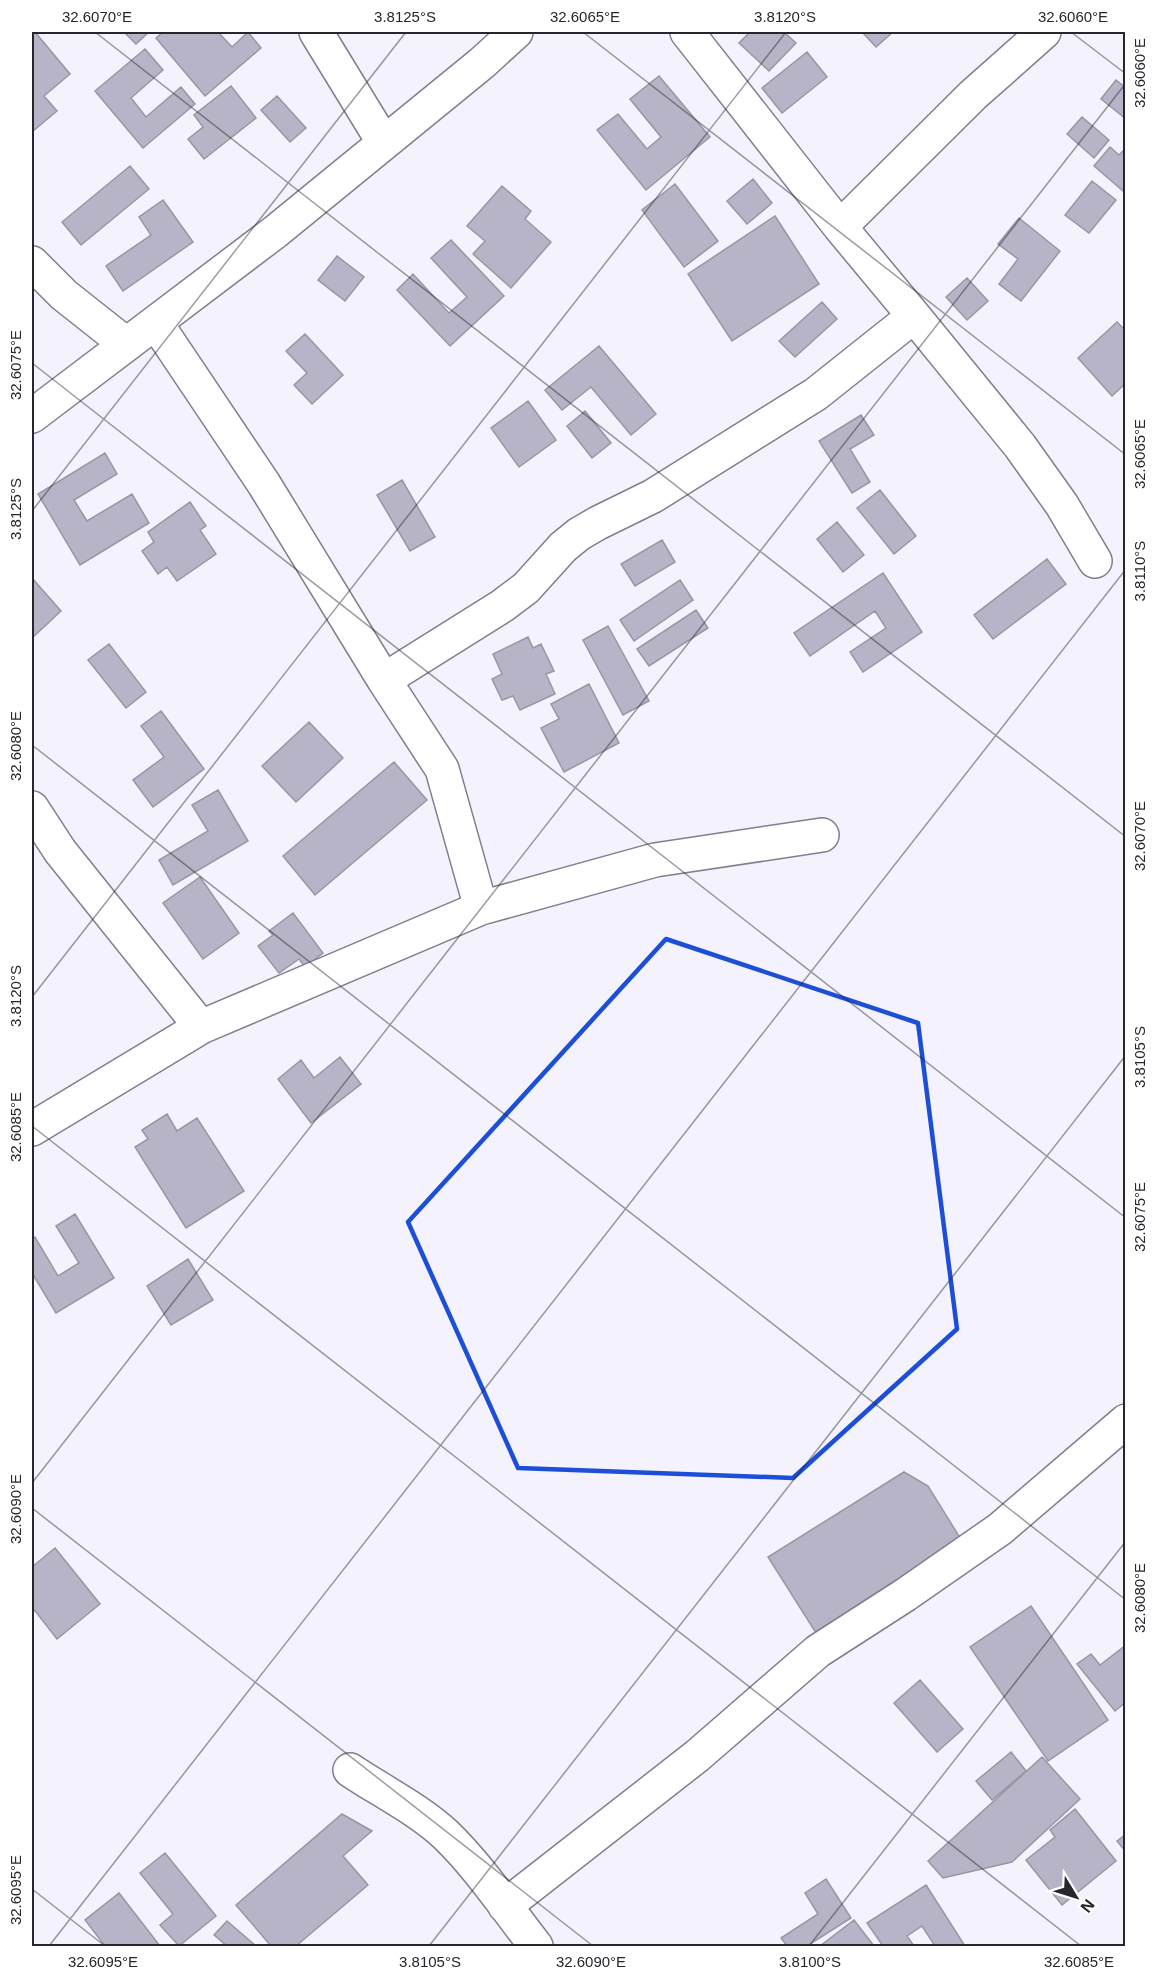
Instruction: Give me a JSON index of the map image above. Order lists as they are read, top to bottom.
{
  "north": "bottom right",
  "coordinates": [
    "32.6070°E",
    "3.8125°S",
    "32.6065°E",
    "3.8120°S",
    "32.6060°E",
    "32.6075°E",
    "3.8110°S",
    "32.6080°E",
    "3.8105°S",
    "32.6085°E",
    "32.6090°E",
    "32.6095°E",
    "3.8100°S"
  ]
}
